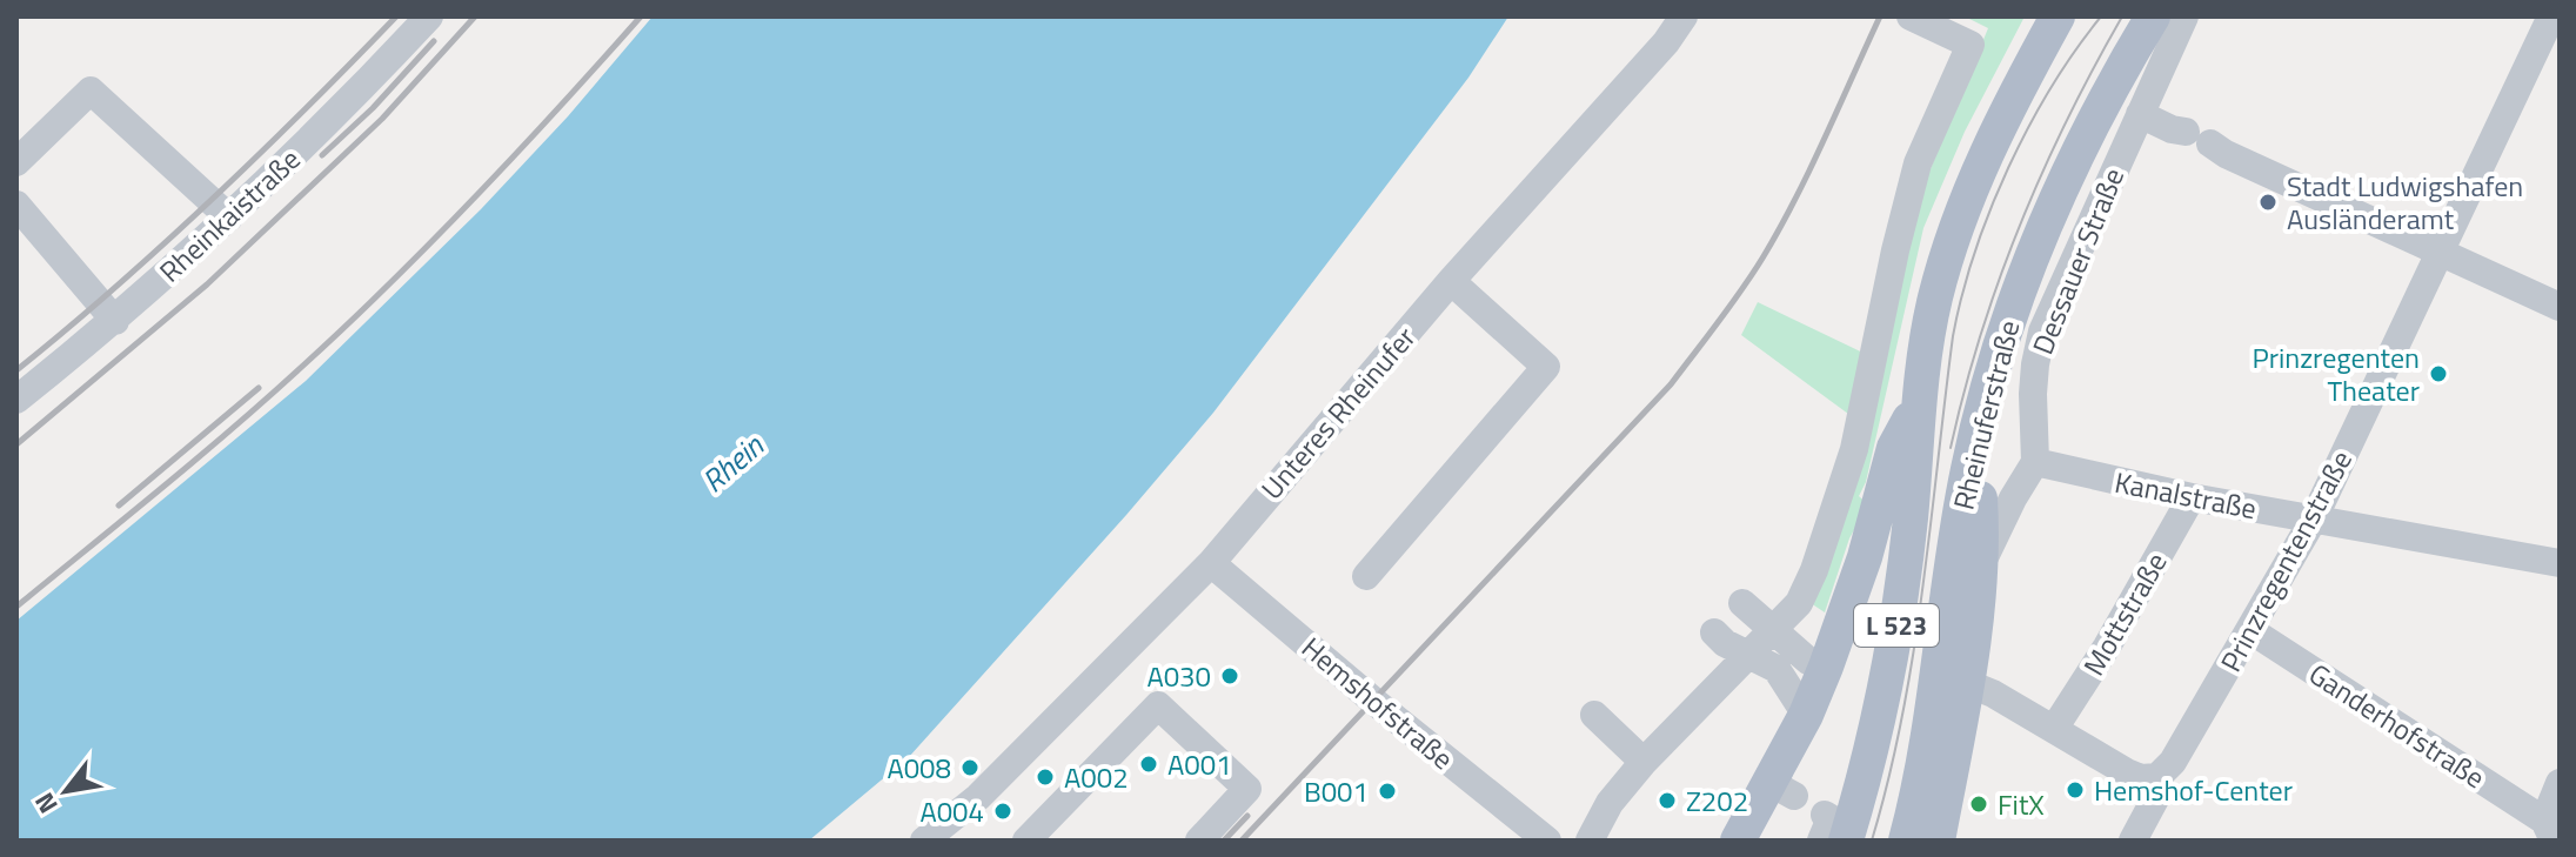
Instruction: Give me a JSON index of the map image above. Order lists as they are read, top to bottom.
{
  "streets": {
    "main road": ["Rheinuferstraße", "L 523"],
    "street": [
      "Rheinkaistraße",
      "Dessauer Straße",
      "Unteres Rheinufer",
      "Kanalstraße",
      "Prinzregentenstraße",
      "Mottstraße",
      "Hemshofstraße",
      "Ganderhofstraße"
    ]
  },
  "crossings": [
    ["Dessauer Straße", "Kanalstraße"],
    ["Unteres Rheinufer", "Hemshofstraße"],
    ["Kanalstraße", "Prinzregentenstraße"],
    ["Kanalstraße", "Mottstraße"],
    ["Prinzregentenstraße", "Ganderhofstraße"]
  ],
  "water": ["Rhein"],
  "places": [
    "Stadt Ludwigshafen Ausländeramt",
    "Prinzregenten Theater",
    "A030",
    "A001",
    "A008",
    "A002",
    "Hemshof-Center",
    "B001",
    "Z202",
    "FitX",
    "A004"
  ],
  "north": "bottom left"
}
